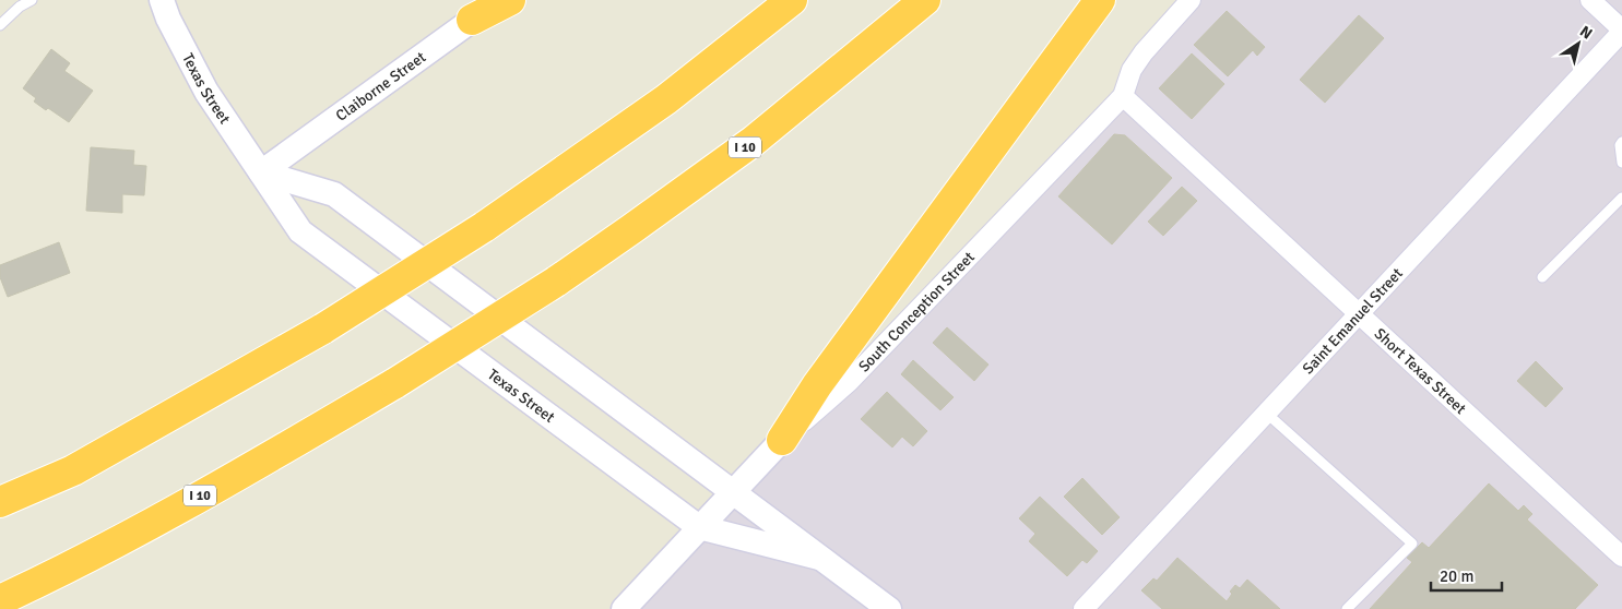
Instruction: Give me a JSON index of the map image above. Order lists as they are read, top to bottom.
{
  "streets": {
    "highway": ["I 10"],
    "street": [
      "Claiborne Street",
      "Texas Street",
      "South Conception Street",
      "Saint Emanuel Street",
      "Short Texas Street"
    ]
  },
  "crossings": [
    ["Claiborne Street", "Texas Street"],
    ["Texas Street", "South Conception Street"],
    ["South Conception Street", "Short Texas Street"],
    ["Saint Emanuel Street", "Short Texas Street"]
  ],
  "scale_bar": "20 m",
  "north": "top right"
}
